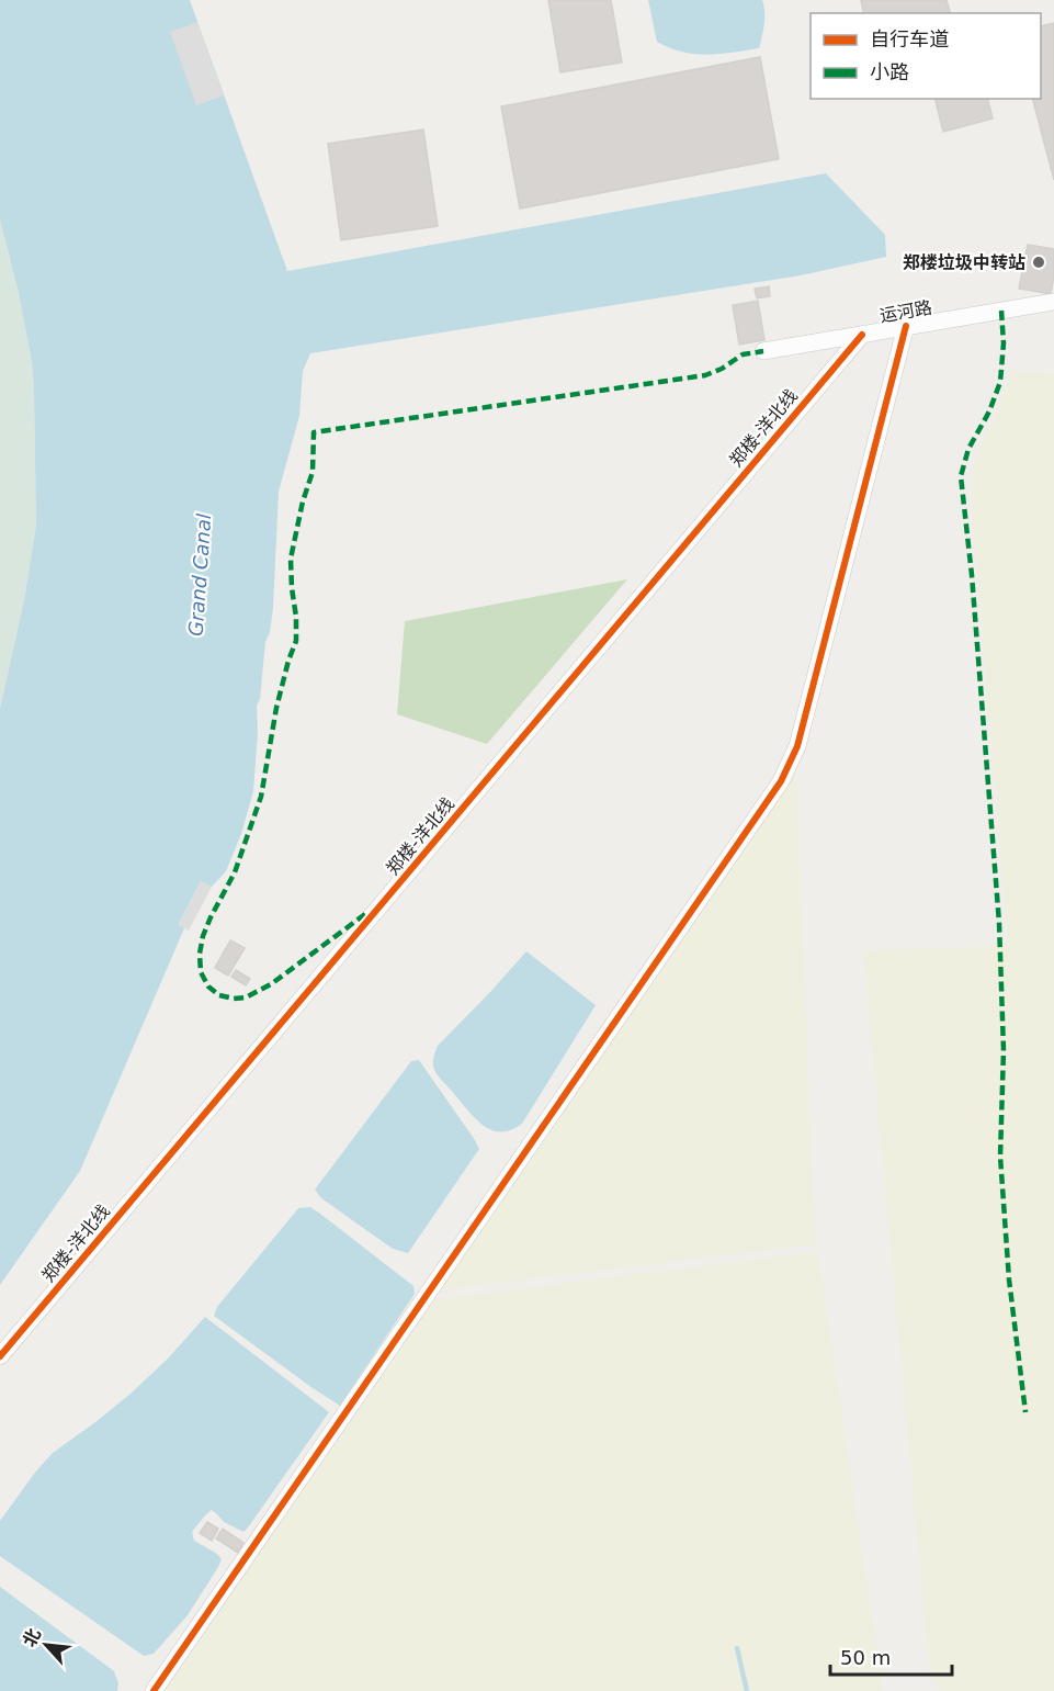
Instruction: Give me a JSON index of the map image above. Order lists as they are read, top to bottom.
{
  "streets": {
    "street": ["运河路", "郑楼-洋北线"]
  },
  "crossings": [
    ["运河路", "郑楼-洋北线"]
  ],
  "water": ["Grand Canal"],
  "places": ["郑楼垃圾中转站"],
  "legend": ["自行车道", "小路"],
  "scale_bar": "50 m",
  "north": "top left"
}
